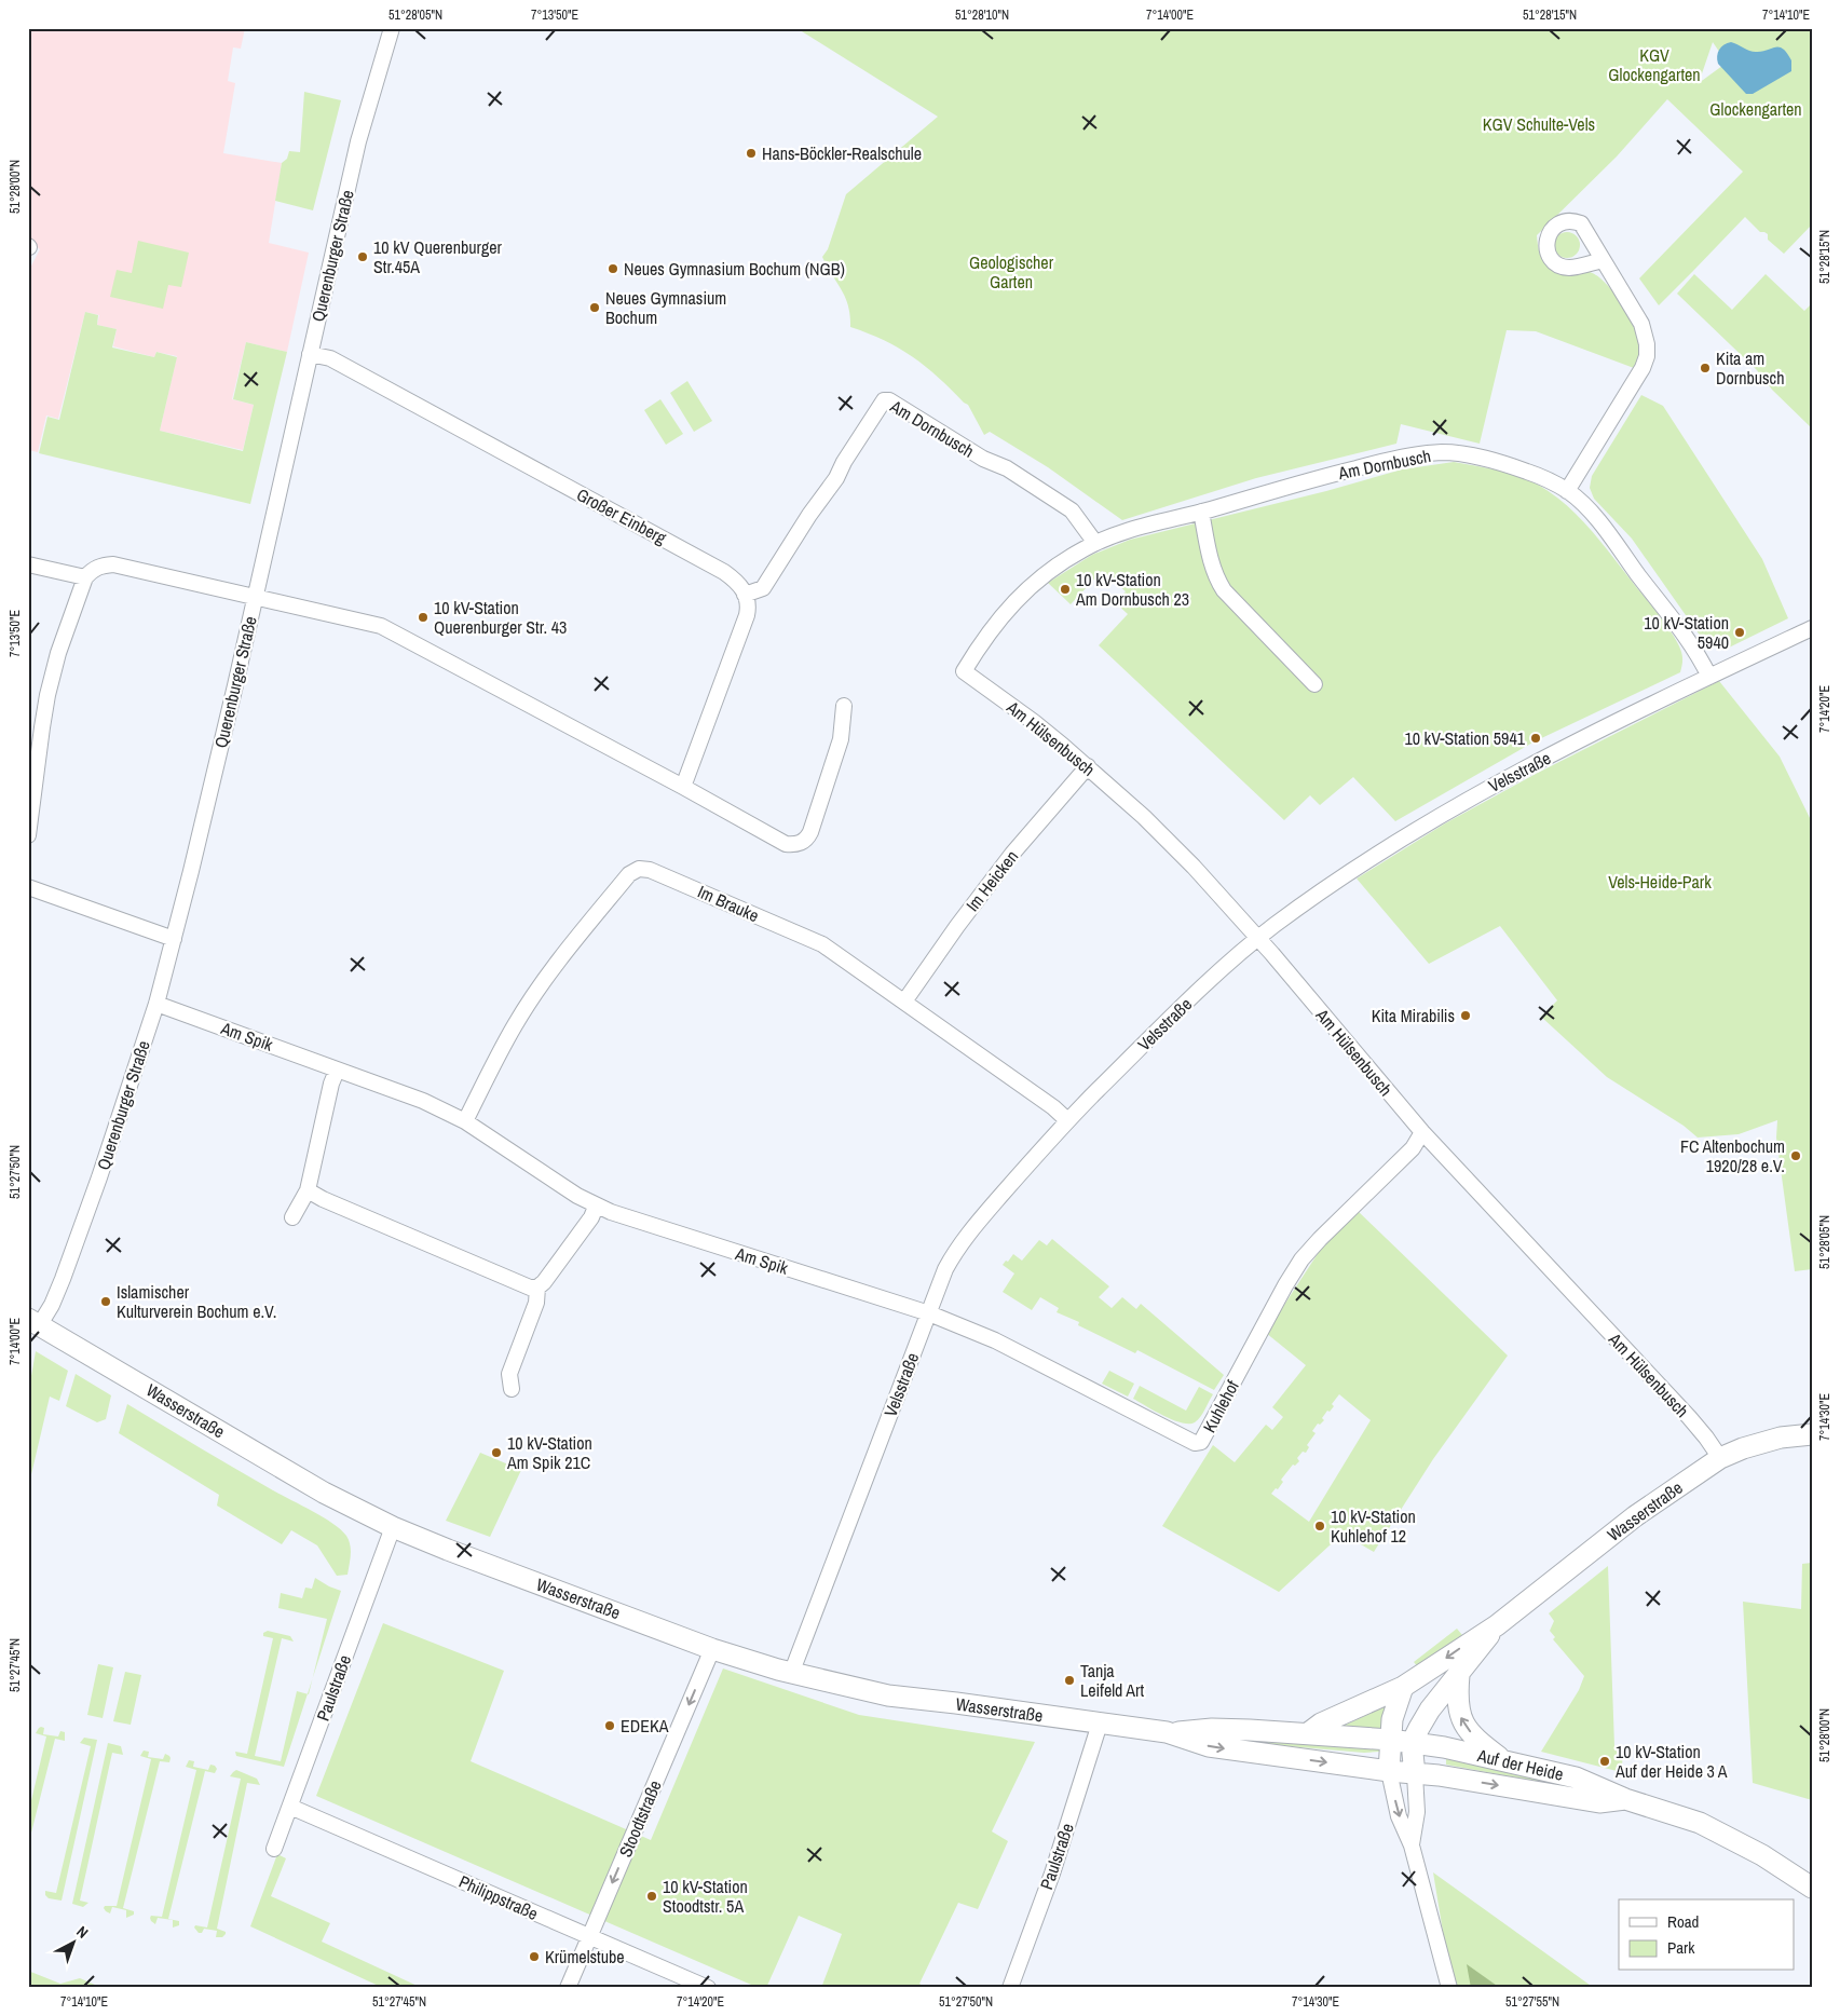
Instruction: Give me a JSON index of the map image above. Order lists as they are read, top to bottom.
{
  "streets": {
    "main road": ["Wasserstraße", "Auf der Heide"],
    "street": [
      "Querenburger Straße",
      "Am Dornbusch",
      "Großer Einberg",
      "Am Hülsenbusch",
      "Velsstraße",
      "Im Heicken",
      "Im Brauke",
      "Am Spik",
      "Kuhlehof",
      "Paulstraße",
      "Stoodtstraße",
      "Philippstraße"
    ]
  },
  "crossings": [
    ["Querenburger Straße", "Großer Einberg"],
    ["Querenburger Straße", "Am Spik"],
    ["Querenburger Straße", "Wasserstraße"],
    ["Am Dornbusch", "Großer Einberg"],
    ["Am Dornbusch", "Am Hülsenbusch"],
    ["Am Dornbusch", "Velsstraße"],
    ["Am Hülsenbusch", "Velsstraße"],
    ["Am Hülsenbusch", "Im Heicken"],
    ["Am Hülsenbusch", "Kuhlehof"],
    ["Am Hülsenbusch", "Wasserstraße"],
    ["Velsstraße", "Im Brauke"],
    ["Velsstraße", "Am Spik"],
    ["Velsstraße", "Kuhlehof"],
    ["Velsstraße", "Wasserstraße"],
    ["Im Heicken", "Im Brauke"],
    ["Im Brauke", "Am Spik"],
    ["Am Spik", "Kuhlehof"],
    ["Wasserstraße", "Paulstraße"],
    ["Wasserstraße", "Auf der Heide"],
    ["Wasserstraße", "Stoodtstraße"],
    ["Paulstraße", "Philippstraße"],
    ["Stoodtstraße", "Philippstraße"]
  ],
  "one_way": ["Stoodtstraße"],
  "parks": [
    "KGV Glockengarten",
    "Glockengarten",
    "KGV Schulte-Vels",
    "Geologischer Garten",
    "Vels-Heide-Park"
  ],
  "places": [
    "Hans-Böckler-Realschule",
    "10 kV Querenburger Str.45A",
    "Neues Gymnasium Bochum (NGB)",
    "Neues Gymnasium Bochum",
    "Kita am Dornbusch",
    "10 kV-Station Am Dornbusch 23",
    "10 kV-Station Querenburger Str. 43",
    "10 kV-Station 5940",
    "10 kV-Station 5941",
    "Kita Mirabilis",
    "FC Altenbochum 1920/28 e.V.",
    "Islamischer Kulturverein Bochum e.V.",
    "10 kV-Station Am Spik 21C",
    "10 kV-Station Kuhlehof 12",
    "Tanja Leifeld Art",
    "EDEKA",
    "10 kV-Station Auf der Heide 3 A",
    "10 kV-Station Stoodtstr. 5A",
    "Krümelstube"
  ],
  "legend": ["Road", "Park"],
  "north": "top right",
  "coordinates": [
    "51°28'05\"N",
    "7°13'50\"E",
    "51°28'10\"N",
    "7°14'00\"E",
    "51°28'15\"N",
    "7°14'10\"E",
    "51°28'00\"N",
    "7°14'20\"E",
    "51°27'50\"N",
    "7°14'30\"E",
    "51°27'45\"N",
    "51°27'55\"N"
  ]
}
